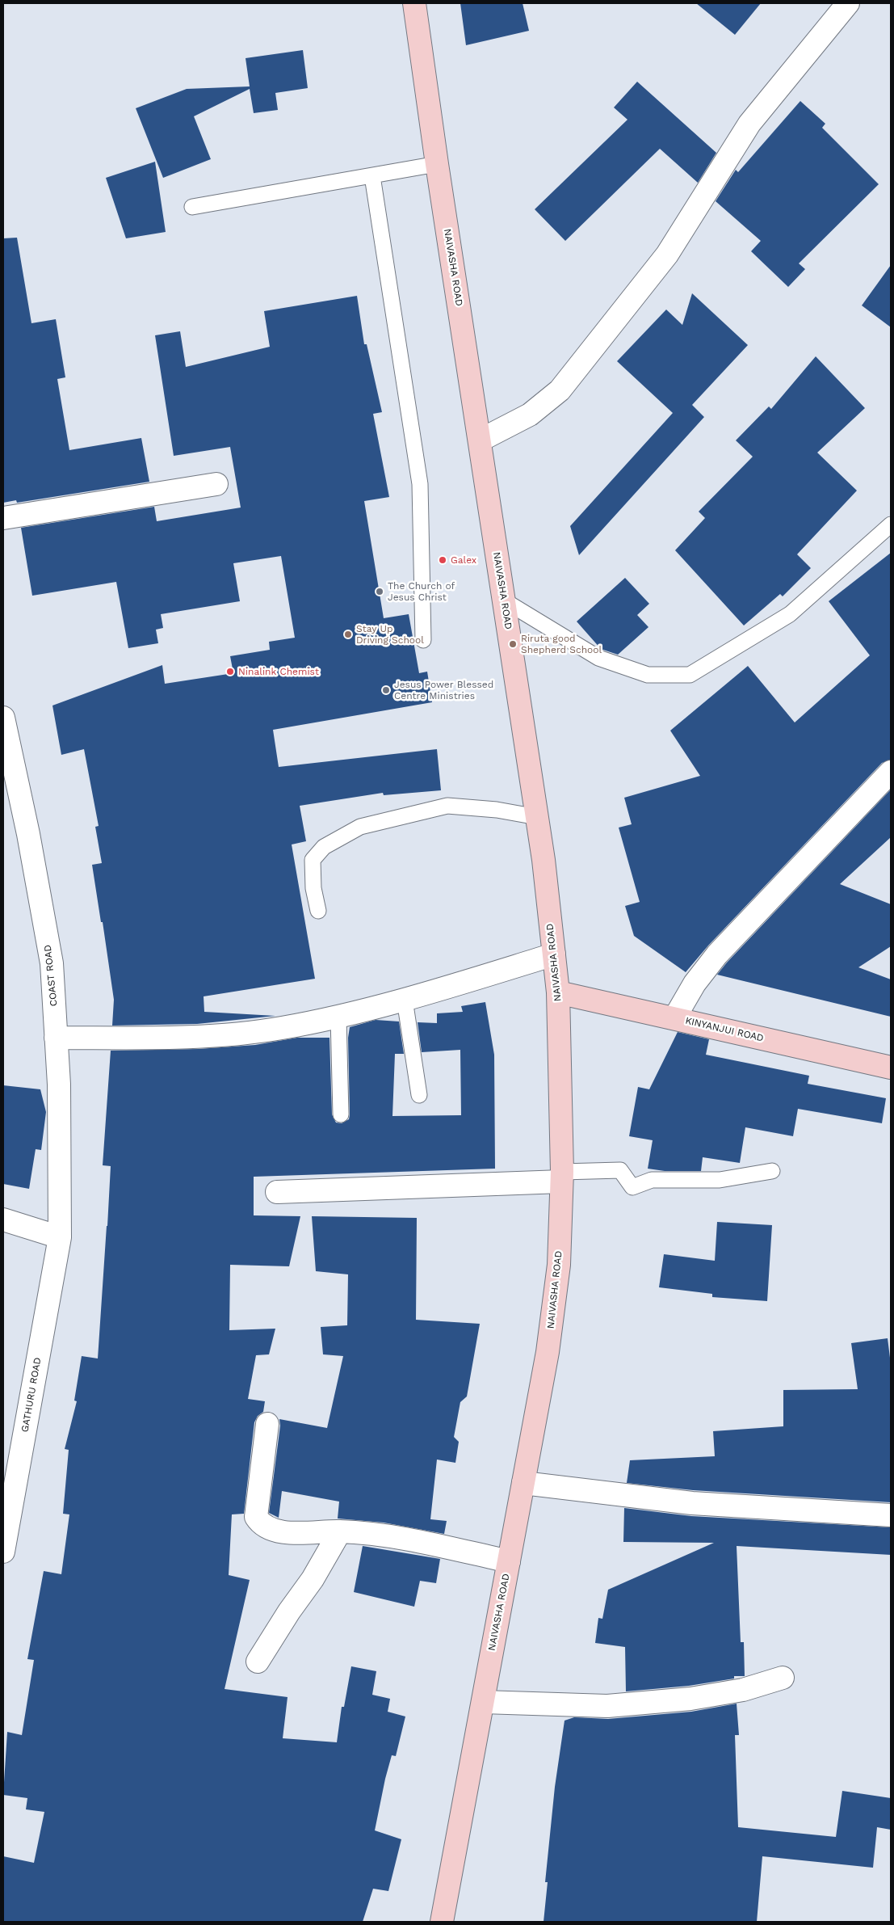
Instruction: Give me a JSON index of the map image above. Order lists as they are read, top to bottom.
{
  "streets": {
    "main road": ["NAIVASHA ROAD", "KINYANJUI ROAD"],
    "street": ["COAST ROAD", "GATHURU ROAD"]
  },
  "crossings": [
    ["NAIVASHA ROAD", "KINYANJUI ROAD"],
    ["COAST ROAD", "GATHURU ROAD"]
  ],
  "places": [
    "Galex",
    "The Church of Jesus Christ",
    "Stay Up Driving School",
    "Riruta good Shepherd School",
    "Ninalink Chemist",
    "Jesus Power Blessed Centre Ministries"
  ]
}
